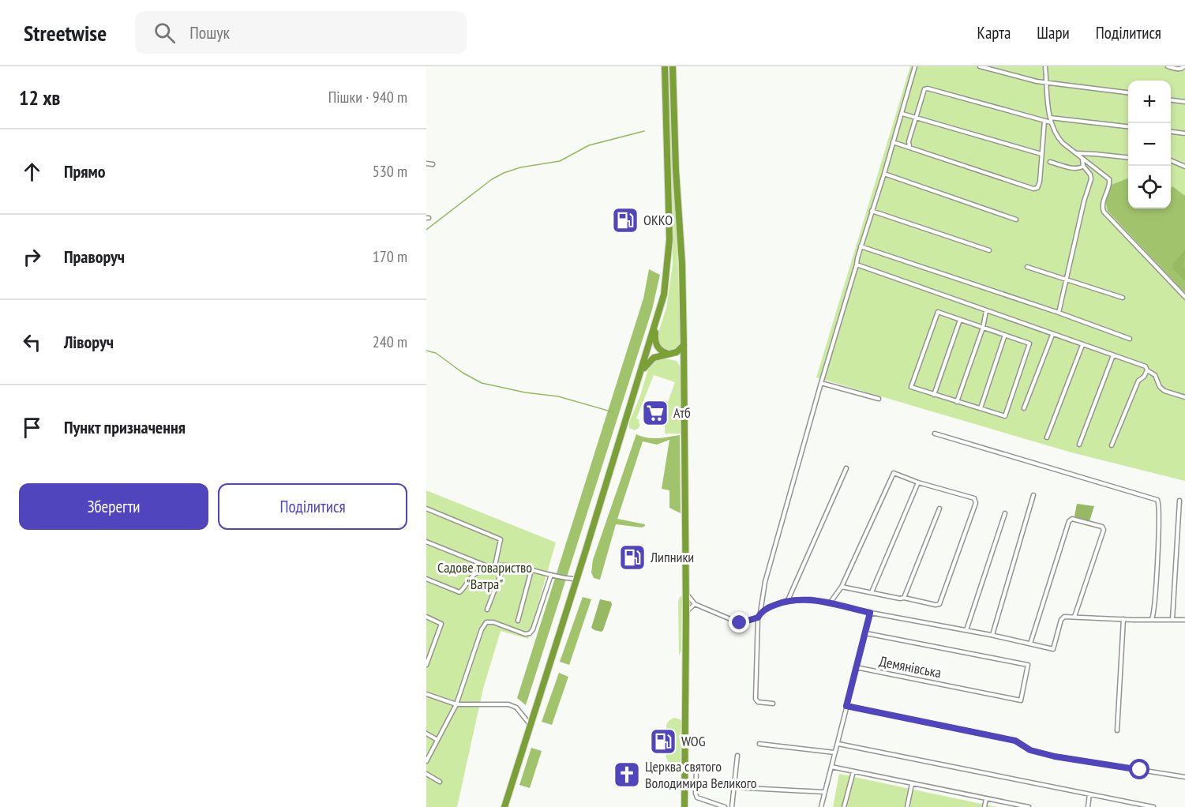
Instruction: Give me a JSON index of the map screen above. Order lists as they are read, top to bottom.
{
  "streets": {
    "street": ["Демянівська"]
  },
  "parks": ["Садове товариство \"Ватра\""],
  "places": {
    "fuel station": ["ОККО", "Липники", "WOG"],
    "supermarket": ["Атб"],
    "church": ["Церква святого Володимира Великого"]
  },
  "page": {
    "header": "Streetwise",
    "search": "Пошук",
    "nav": ["Карта", "Шари", "Поділитися"],
    "heading": ["12 хв", "Пішки · 940 m"],
    "map_buttons": ["+", "−"],
    "list": [
      ["Прямо", "530 m"],
      ["Праворуч", "170 m"],
      ["Ліворуч", "240 m"],
      "Пункт призначення"
    ],
    "buttons": ["Зберегти", "Поділитися"]
  }
}
